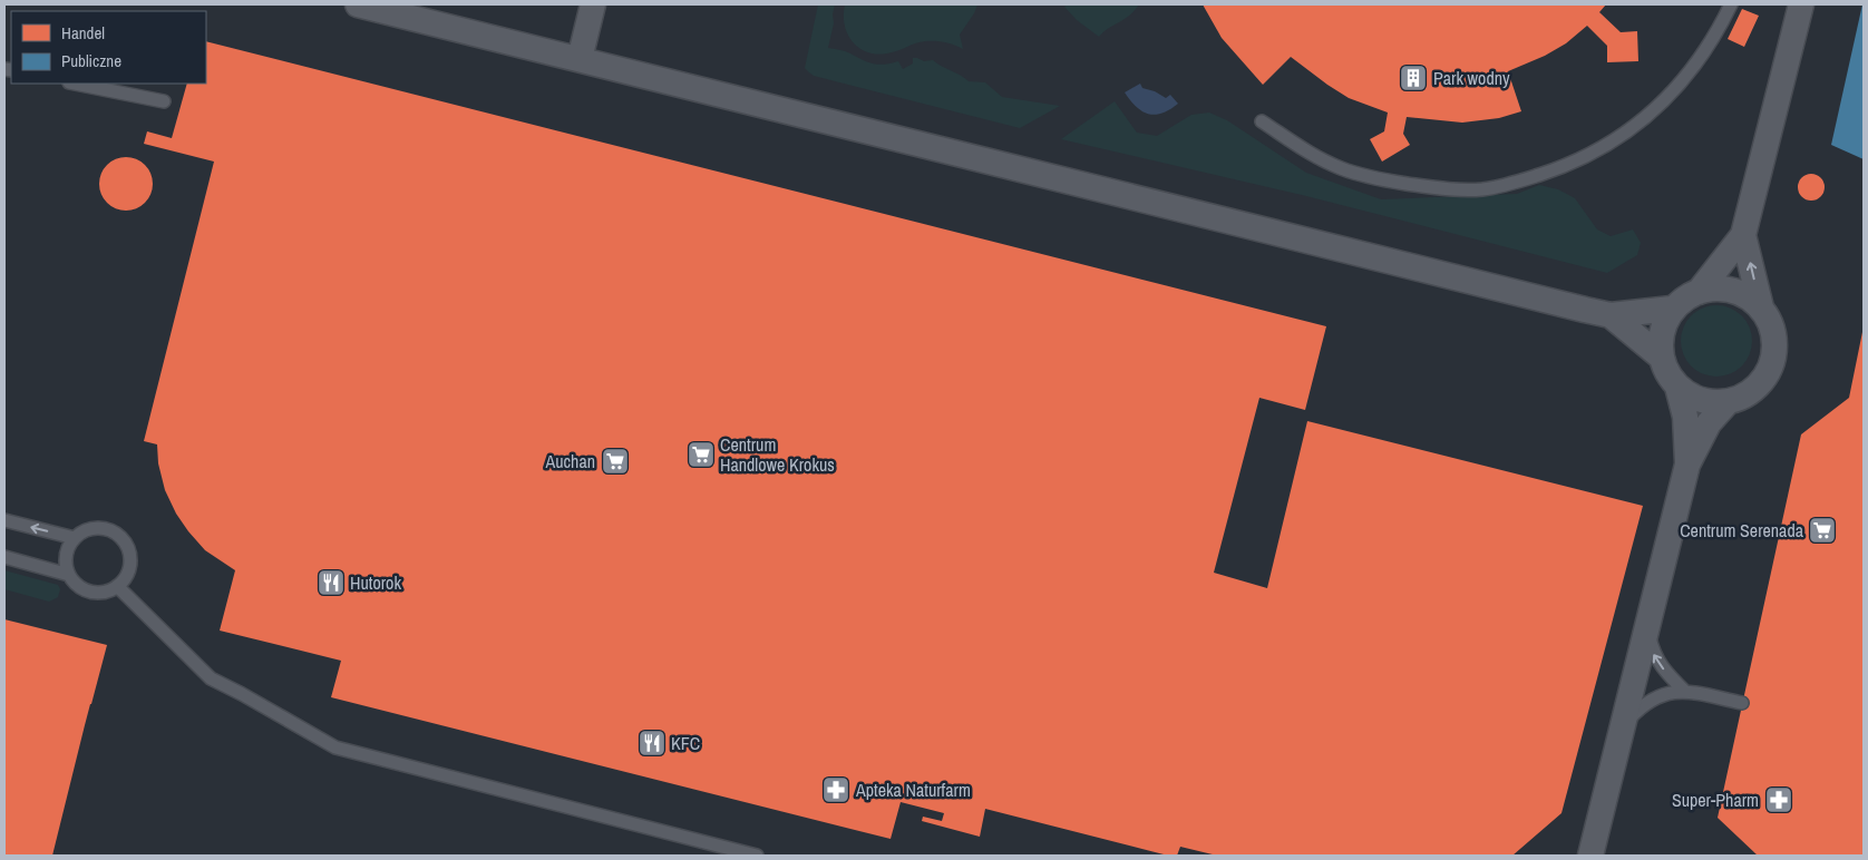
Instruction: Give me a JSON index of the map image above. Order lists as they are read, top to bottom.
{
  "places": {
    "building": ["Park wodny"],
    "supermarket": ["Centrum Handlowe Krokus", "Auchan", "Centrum Serenada"],
    "restaurant": ["Hutorok", "KFC"],
    "pharmacy": ["Apteka Naturfarm", "Super-Pharm"]
  },
  "legend": ["Handel", "Publiczne"]
}
